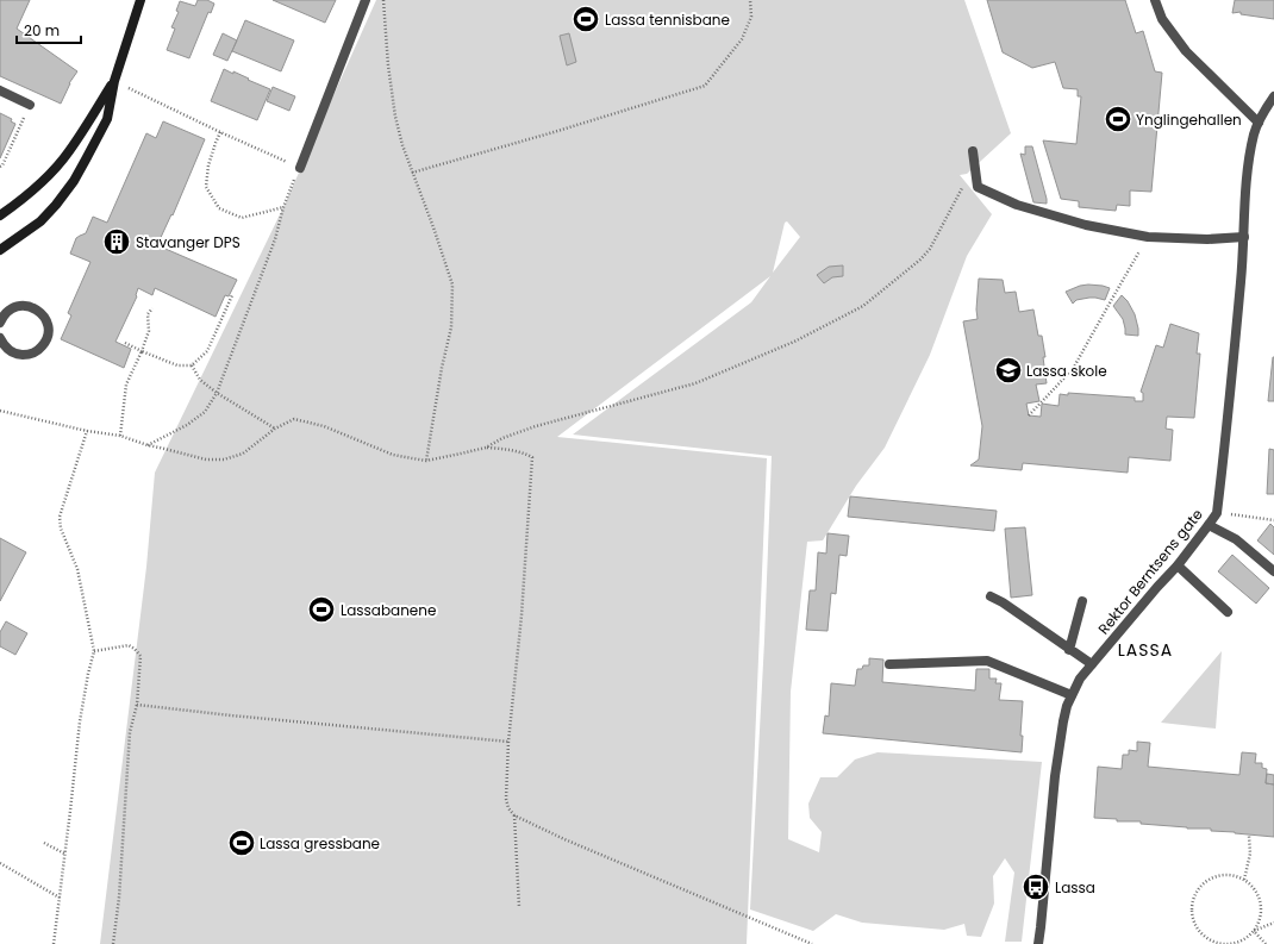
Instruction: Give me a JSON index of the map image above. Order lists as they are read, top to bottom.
{
  "streets": {
    "street": ["Rektor Berntsens gate"]
  },
  "districts": ["LASSA"],
  "places": {
    "sports": [
      "Lassa tennisbane",
      "Ynglingehallen",
      "Lassabanene",
      "Lassa gressbane"
    ],
    "building": ["Stavanger DPS"],
    "school or university": ["Lassa skole"],
    "bus stop": ["Lassa"]
  },
  "scale_bar": "20 m"
}
